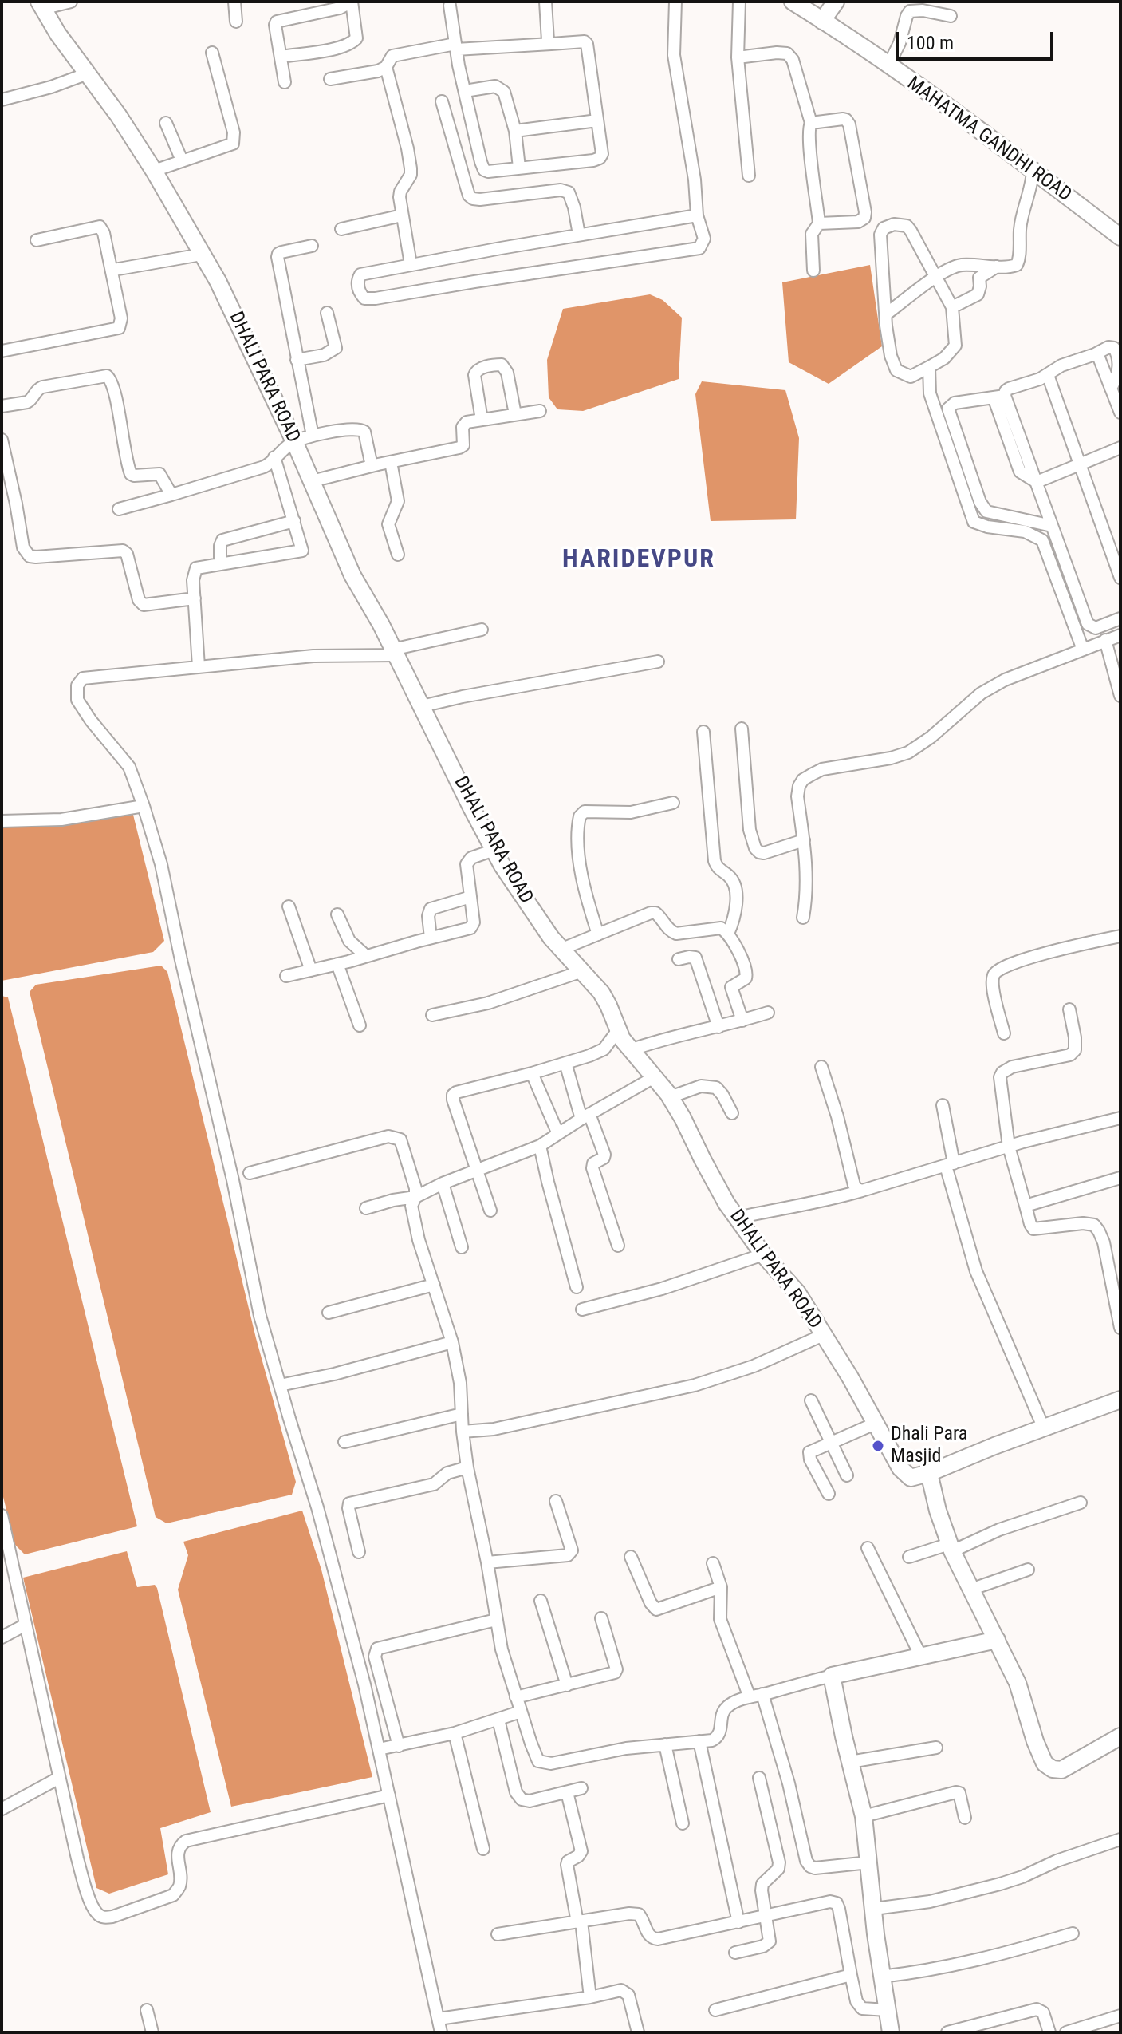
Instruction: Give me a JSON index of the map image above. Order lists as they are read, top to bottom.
{
  "streets": {
    "street": ["MAHATMA GANDHI ROAD", "DHALI PARA ROAD"]
  },
  "districts": ["HARIDEVPUR"],
  "places": ["Dhali Para Masjid"],
  "scale_bar": "100 m"
}
